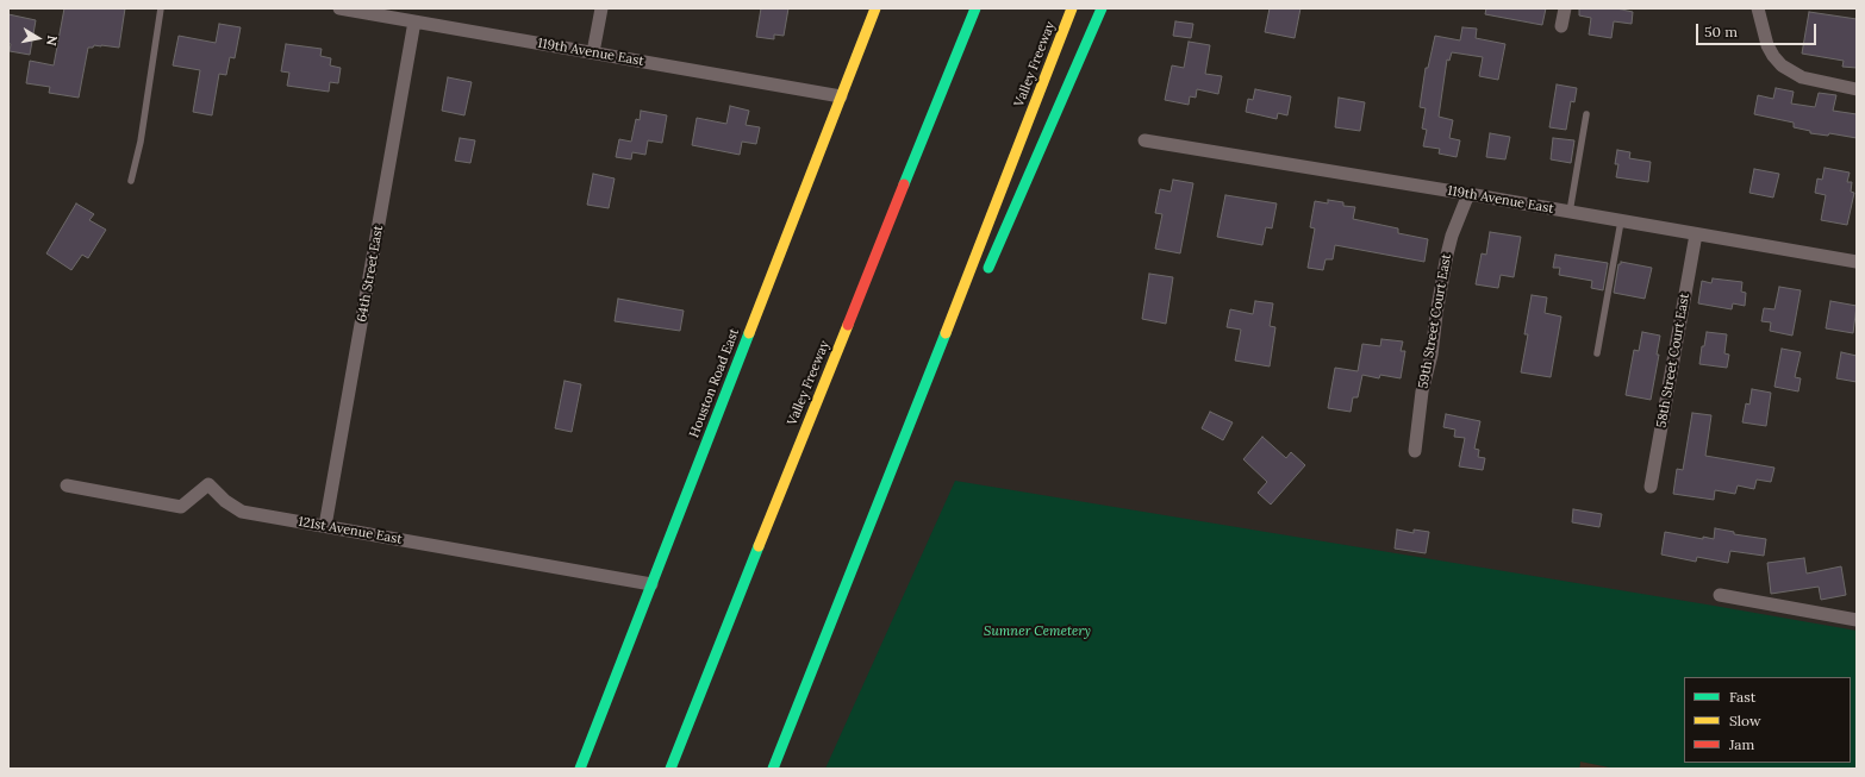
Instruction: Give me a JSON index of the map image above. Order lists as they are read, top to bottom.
{
  "streets": {
    "main road": ["Valley Freeway", "Houston Road East"],
    "street": [
      "119th Avenue East",
      "64th Street East",
      "59th Street Court East",
      "58th Street Court East",
      "121st Avenue East"
    ]
  },
  "crossings": [
    ["119th Avenue East", "64th Street East"],
    ["119th Avenue East", "59th Street Court East"],
    ["119th Avenue East", "58th Street Court East"],
    ["119th Avenue East", "Houston Road East"],
    ["64th Street East", "121st Avenue East"],
    ["Houston Road East", "121st Avenue East"]
  ],
  "parks": ["Sumner Cemetery"],
  "legend": ["Fast", "Slow", "Jam"],
  "scale_bar": "50 m",
  "north": "right"
}
